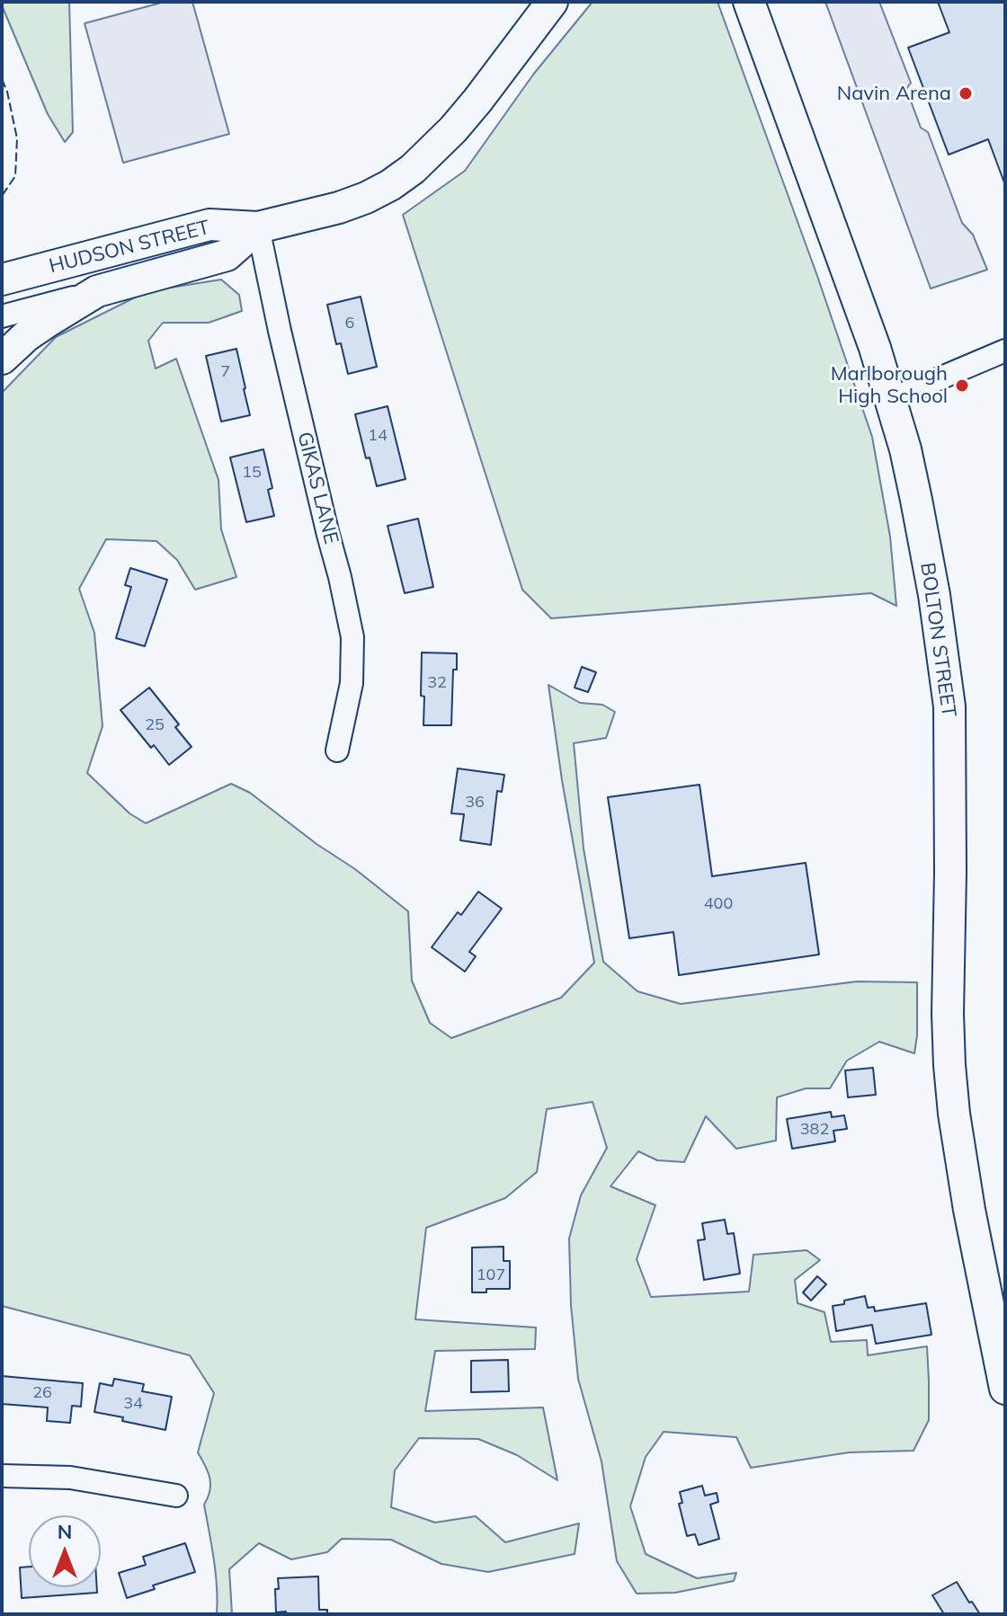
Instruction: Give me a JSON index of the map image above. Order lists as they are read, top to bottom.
{
  "streets": {
    "main road": ["HUDSON STREET", "BOLTON STREET"],
    "street": ["GIKAS LANE"]
  },
  "crossings": [
    ["HUDSON STREET", "GIKAS LANE"]
  ],
  "places": ["Navin Arena", "Marlborough High School"],
  "house_numbers": [
    "6",
    "7",
    "14",
    "15",
    "32",
    "25",
    "36",
    "400",
    "382",
    "107",
    "26",
    "34"
  ],
  "north": "top"
}
